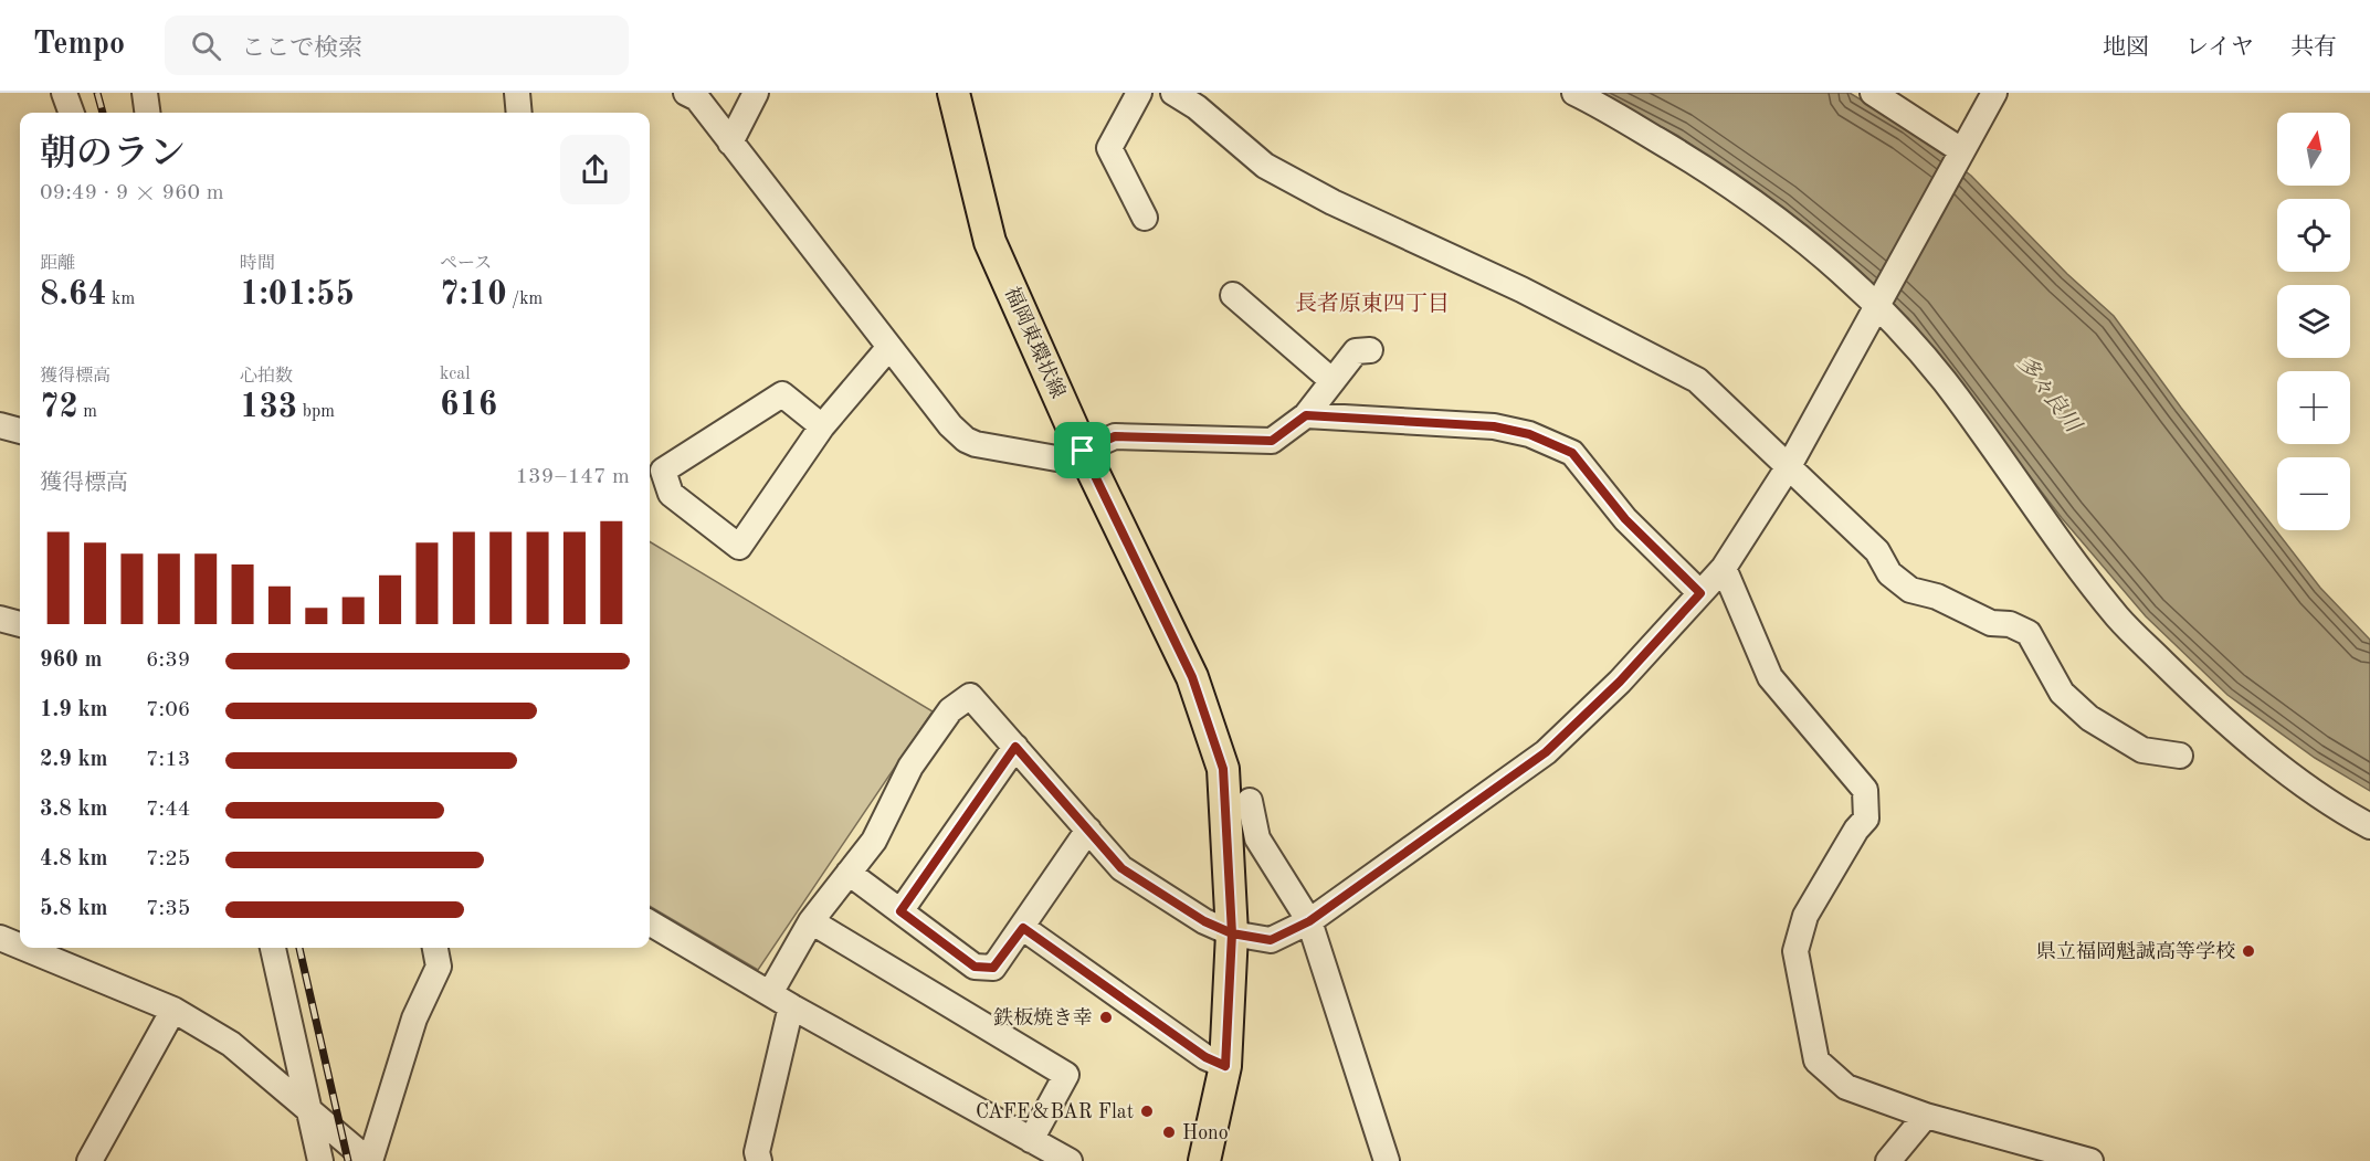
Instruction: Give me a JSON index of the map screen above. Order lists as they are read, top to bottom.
{
  "streets": {
    "main road": ["福岡東環状線"]
  },
  "districts": ["長者原東四丁目"],
  "water": ["多々良川"],
  "places": [
    "県立福岡魁誠高等学校",
    "鉄板焼き幸",
    "CAFE＆BAR Flat",
    "Hono"
  ],
  "north": "top",
  "page": {
    "header": "Tempo",
    "search": "ここで検索",
    "nav": ["地図", "レイヤ", "共有"],
    "map_buttons": ["+", "−"],
    "heading": ["朝のラン", "09:49 · 9 × 960 m"],
    "stats": [
      ["距離", "8.64 km"],
      ["時間", "1:01:55"],
      ["ペース", "7:10 /km"],
      ["獲得標高", "72 m"],
      ["心拍数", "133 bpm"],
      ["kcal", "616"]
    ],
    "chart": ["獲得標高", "139–147 m"],
    "list": [
      {
        "name": "960 m",
        "note": "6:39"
      },
      {
        "name": "1.9 km",
        "note": "7:06"
      },
      {
        "name": "2.9 km",
        "note": "7:13"
      },
      {
        "name": "3.8 km",
        "note": "7:44"
      },
      {
        "name": "4.8 km",
        "note": "7:25"
      },
      {
        "name": "5.8 km",
        "note": "7:35"
      }
    ]
  }
}
